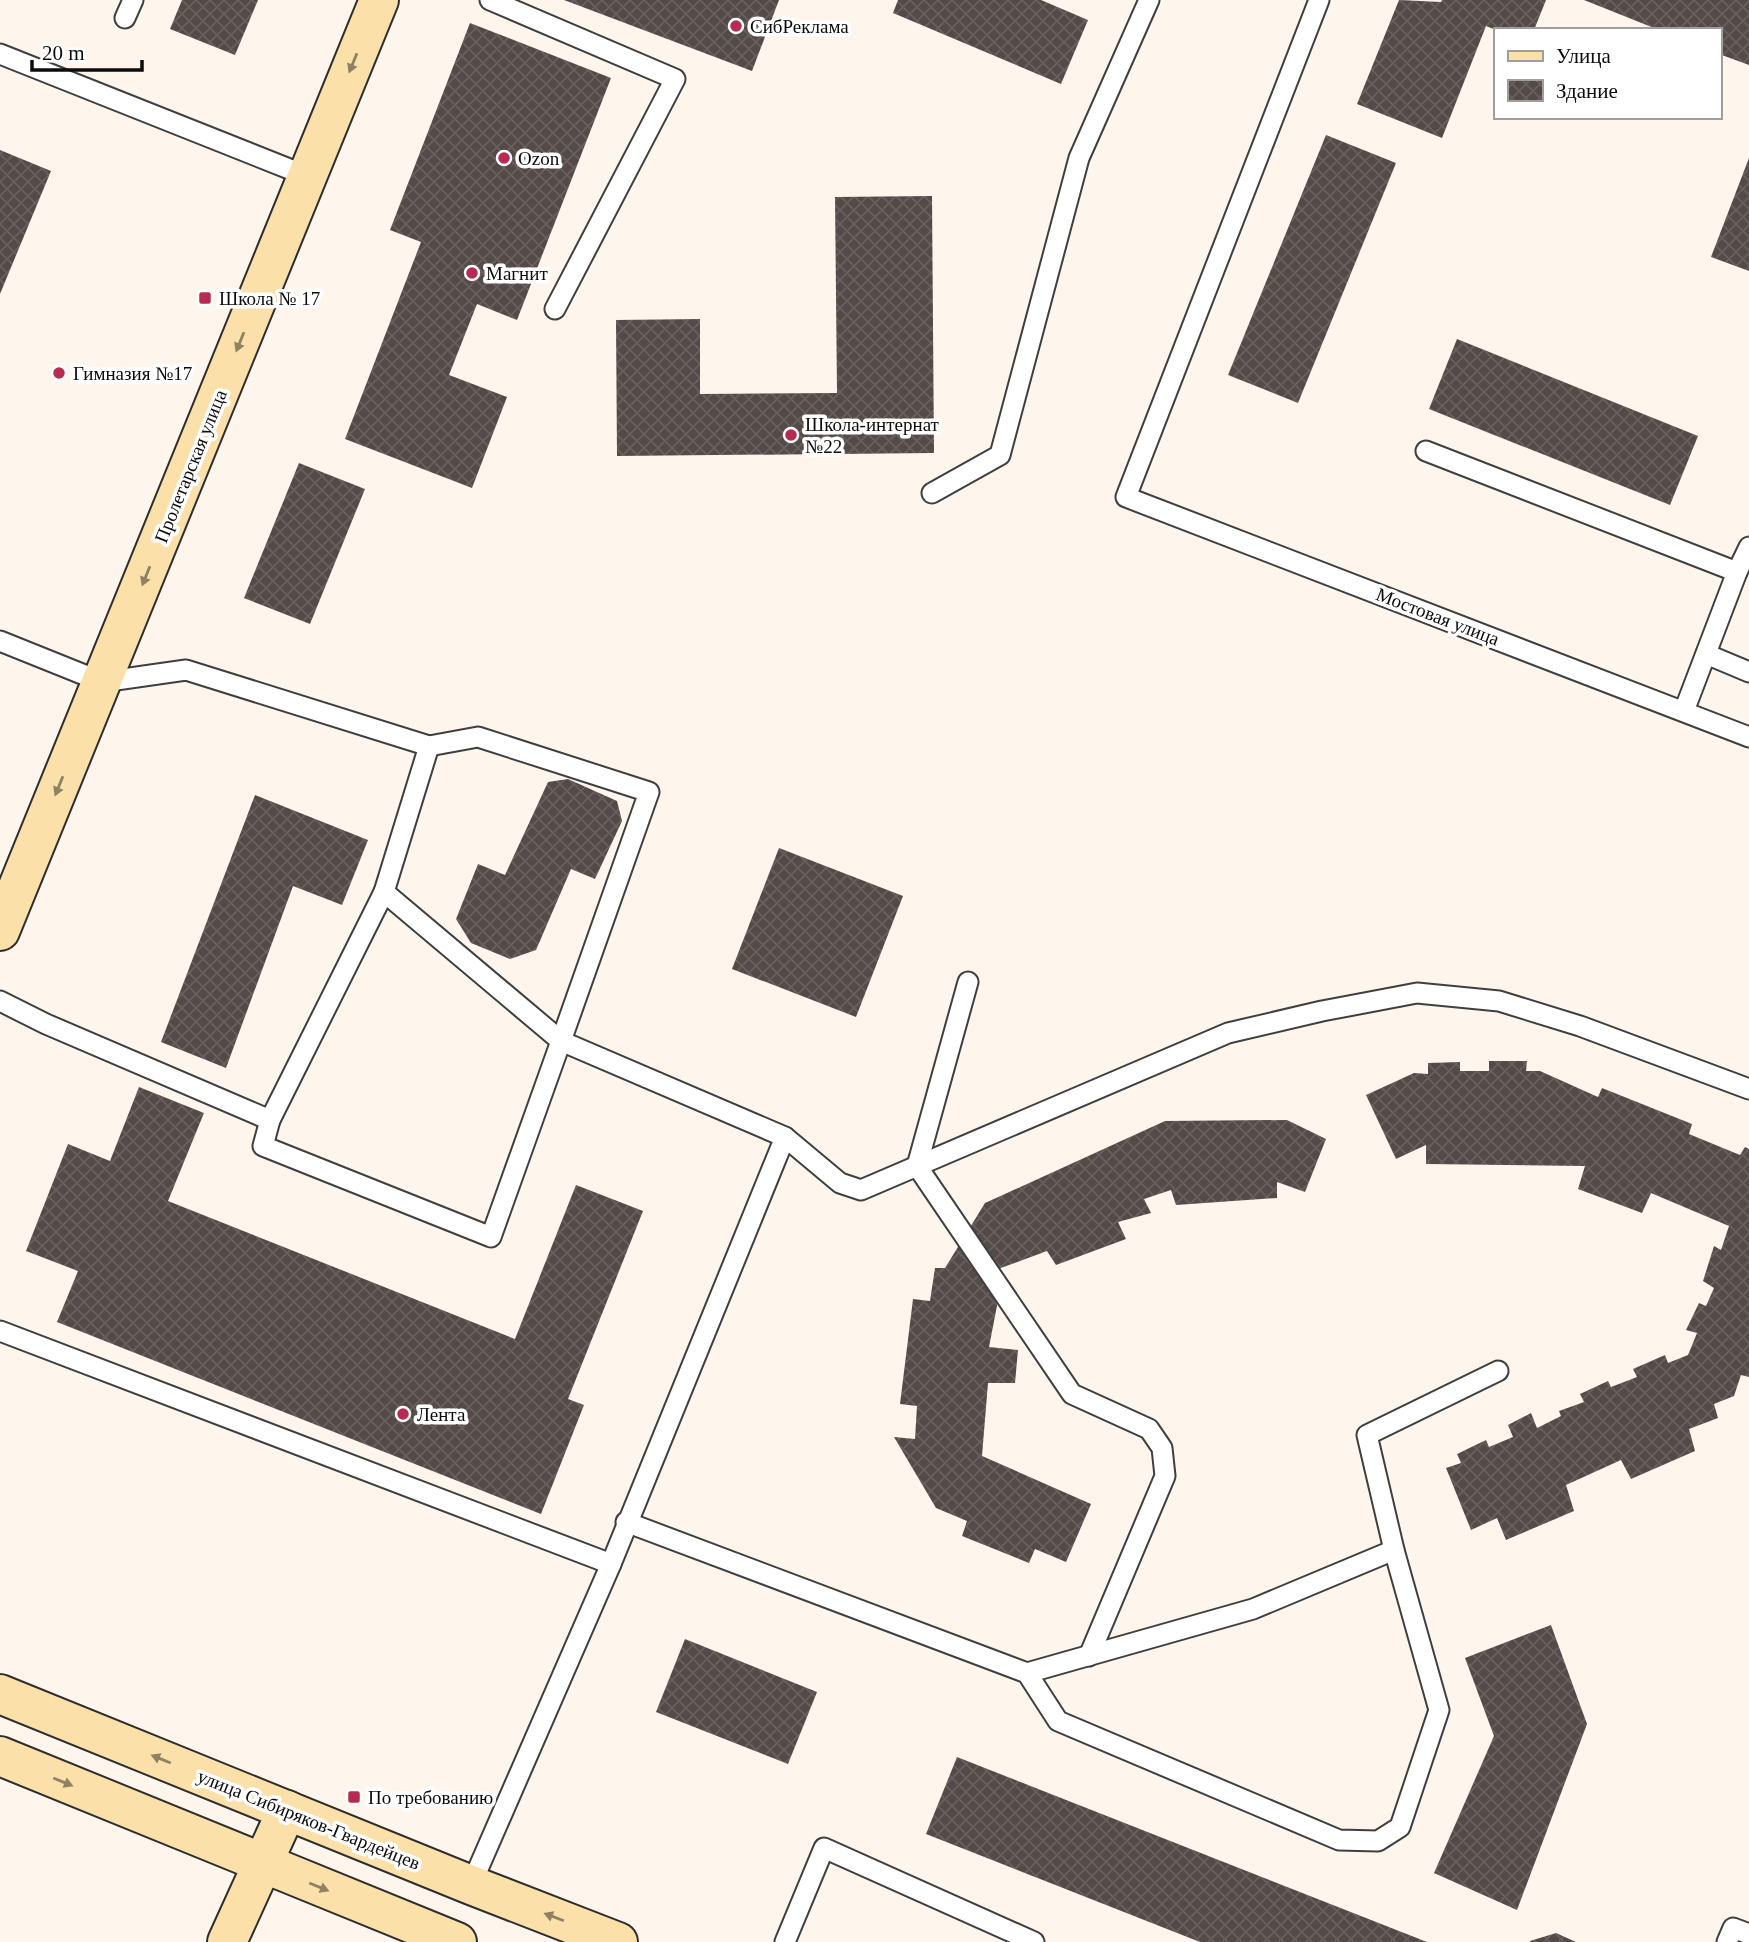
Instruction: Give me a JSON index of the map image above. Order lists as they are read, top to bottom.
{
  "streets": {
    "main road": ["Пролетарская улица", "улица Сибиряков-Гвардейцев"],
    "lane": ["Мостовая улица"]
  },
  "one_way": ["Пролетарская улица"],
  "places": {
    "other": [
      "СибРеклама",
      "Ozon",
      "Магнит",
      "Гимназия №17",
      "Школа-интернат №22",
      "Лента"
    ],
    "transit": ["Школа № 17", "По требованию"]
  },
  "legend": ["Улица", "Здание"],
  "scale_bar": "20 m"
}
